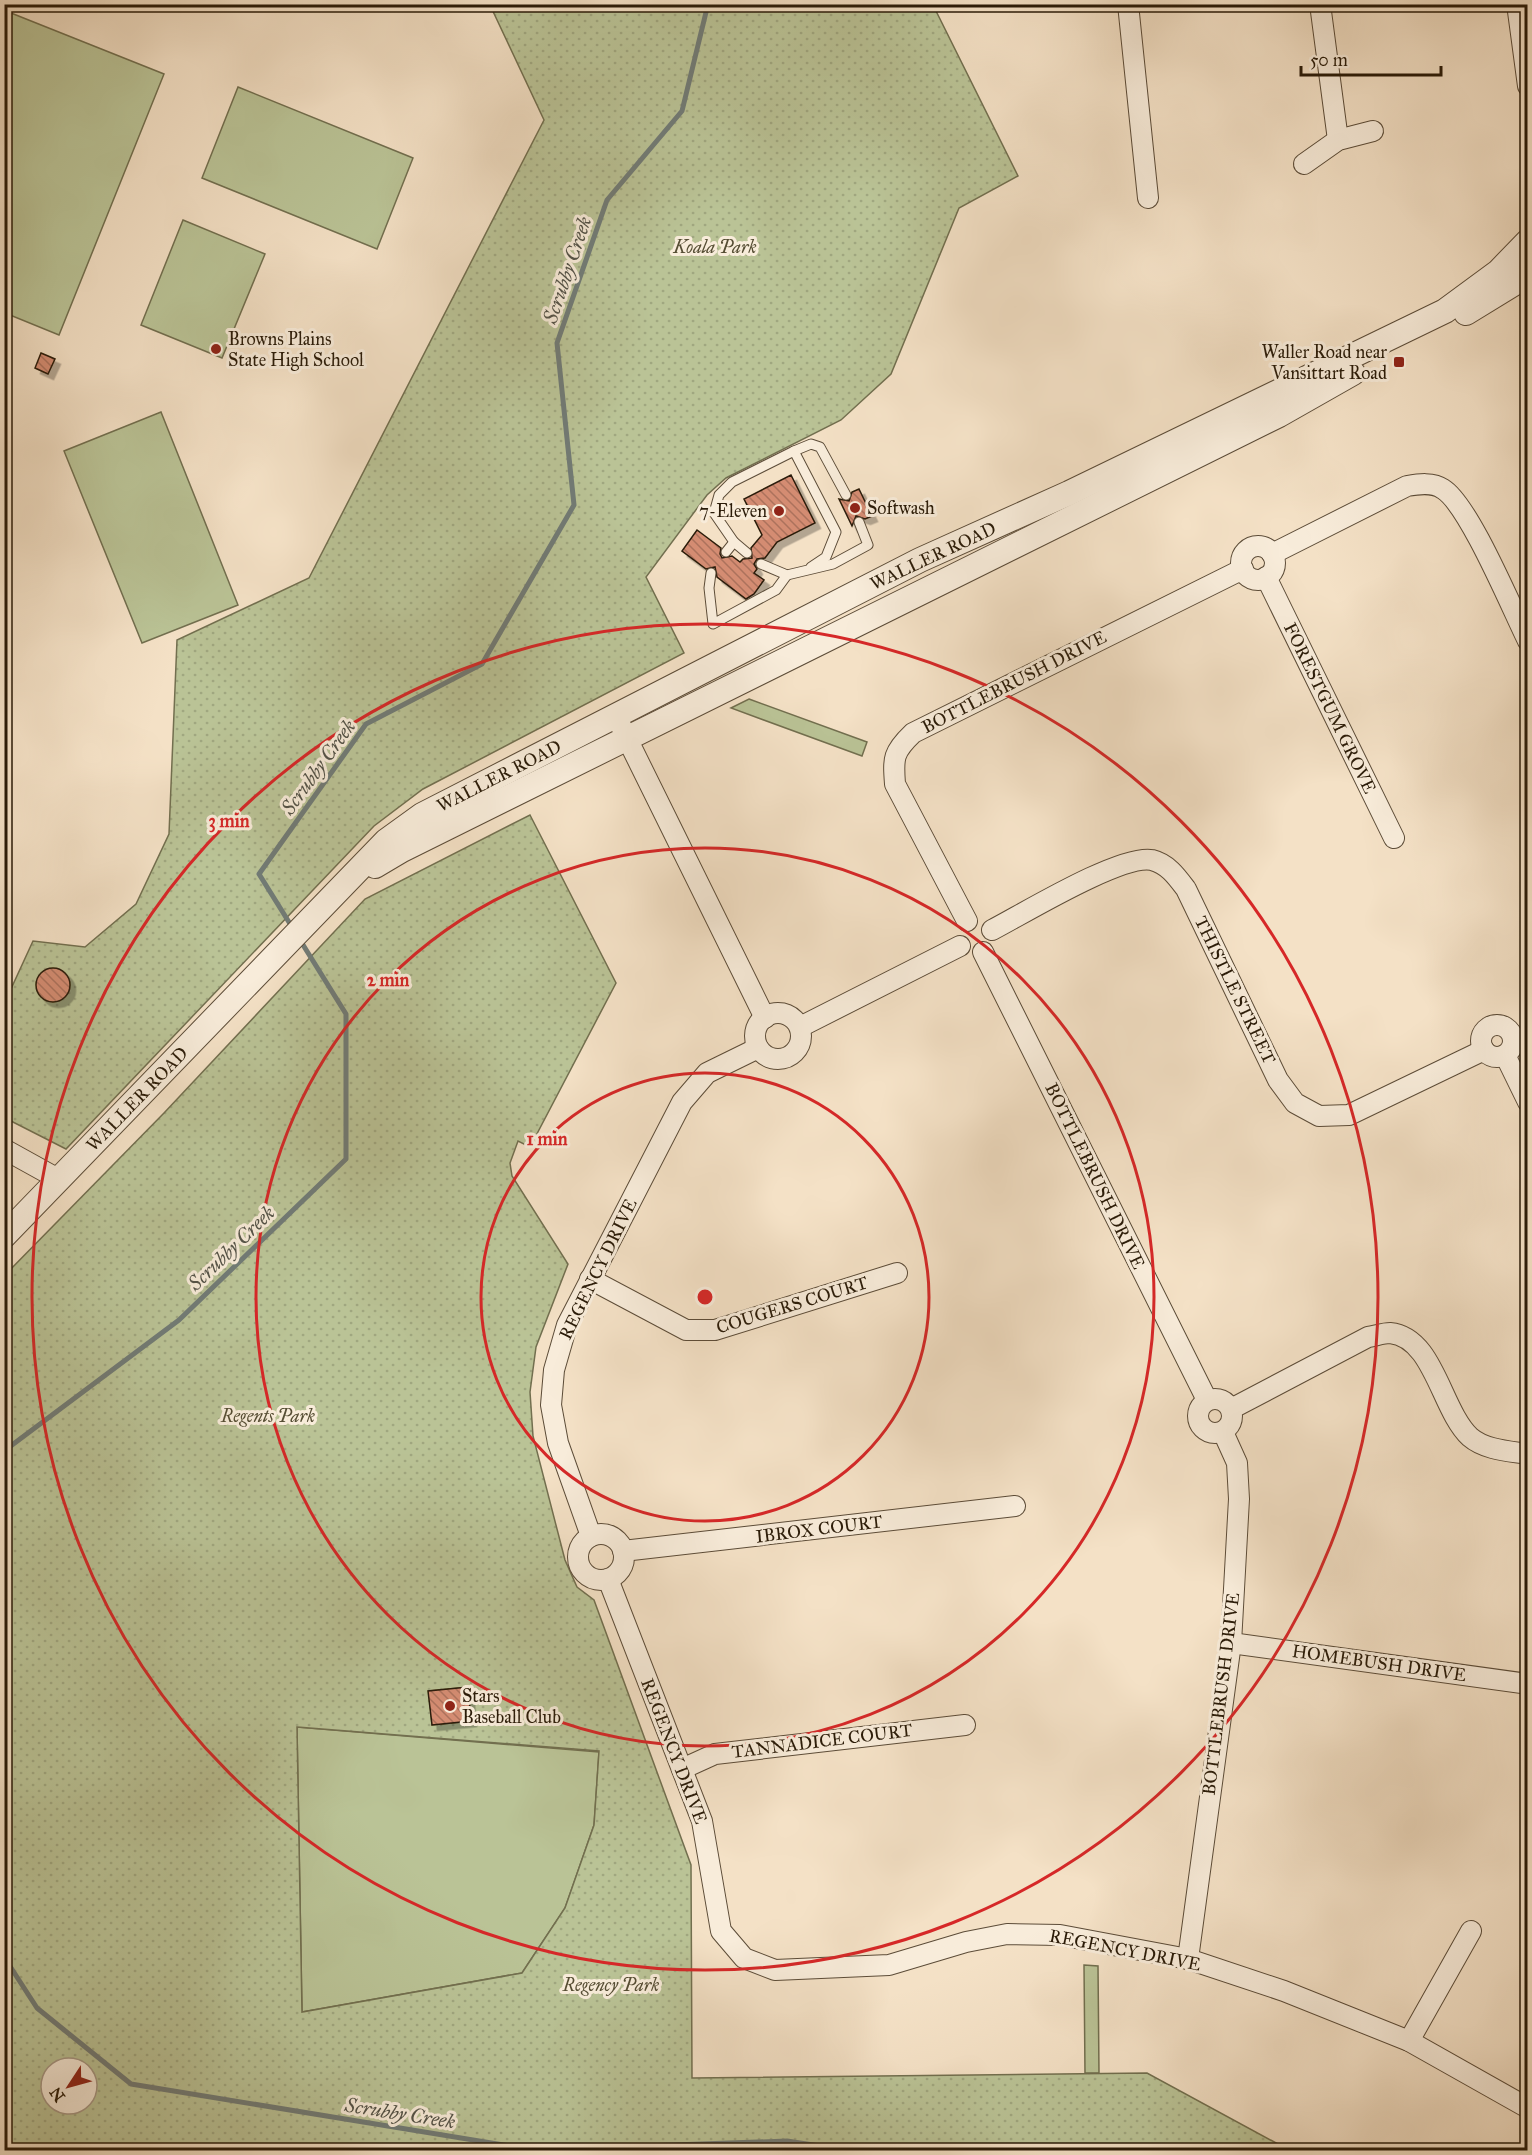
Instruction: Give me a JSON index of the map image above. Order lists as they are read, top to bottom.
{
  "streets": {
    "street": [
      "WALLER ROAD",
      "BOTTLEBRUSH DRIVE",
      "FORESTGUM GROVE",
      "THISTLE STREET",
      "REGENCY DRIVE",
      "COUGERS COURT",
      "IBROX COURT",
      "HOMEBUSH DRIVE",
      "TANNADICE COURT"
    ]
  },
  "crossings": [
    ["BOTTLEBRUSH DRIVE", "FORESTGUM GROVE"],
    ["BOTTLEBRUSH DRIVE", "THISTLE STREET"],
    ["BOTTLEBRUSH DRIVE", "REGENCY DRIVE"],
    ["BOTTLEBRUSH DRIVE", "HOMEBUSH DRIVE"],
    ["REGENCY DRIVE", "COUGERS COURT"],
    ["REGENCY DRIVE", "IBROX COURT"],
    ["REGENCY DRIVE", "TANNADICE COURT"]
  ],
  "water": ["Scrubby Creek"],
  "parks": ["Koala Park", "Regents Park", "Regency Park"],
  "places": {
    "other": [
      "Browns Plains State High School",
      "Softwash",
      "7-Eleven",
      "Stars Baseball Club"
    ],
    "transit": ["Waller Road near Vansittart Road"]
  },
  "scale_bar": "50 m",
  "north": "bottom left",
  "rings": ["3 min", "2 min", "1 min"]
}
